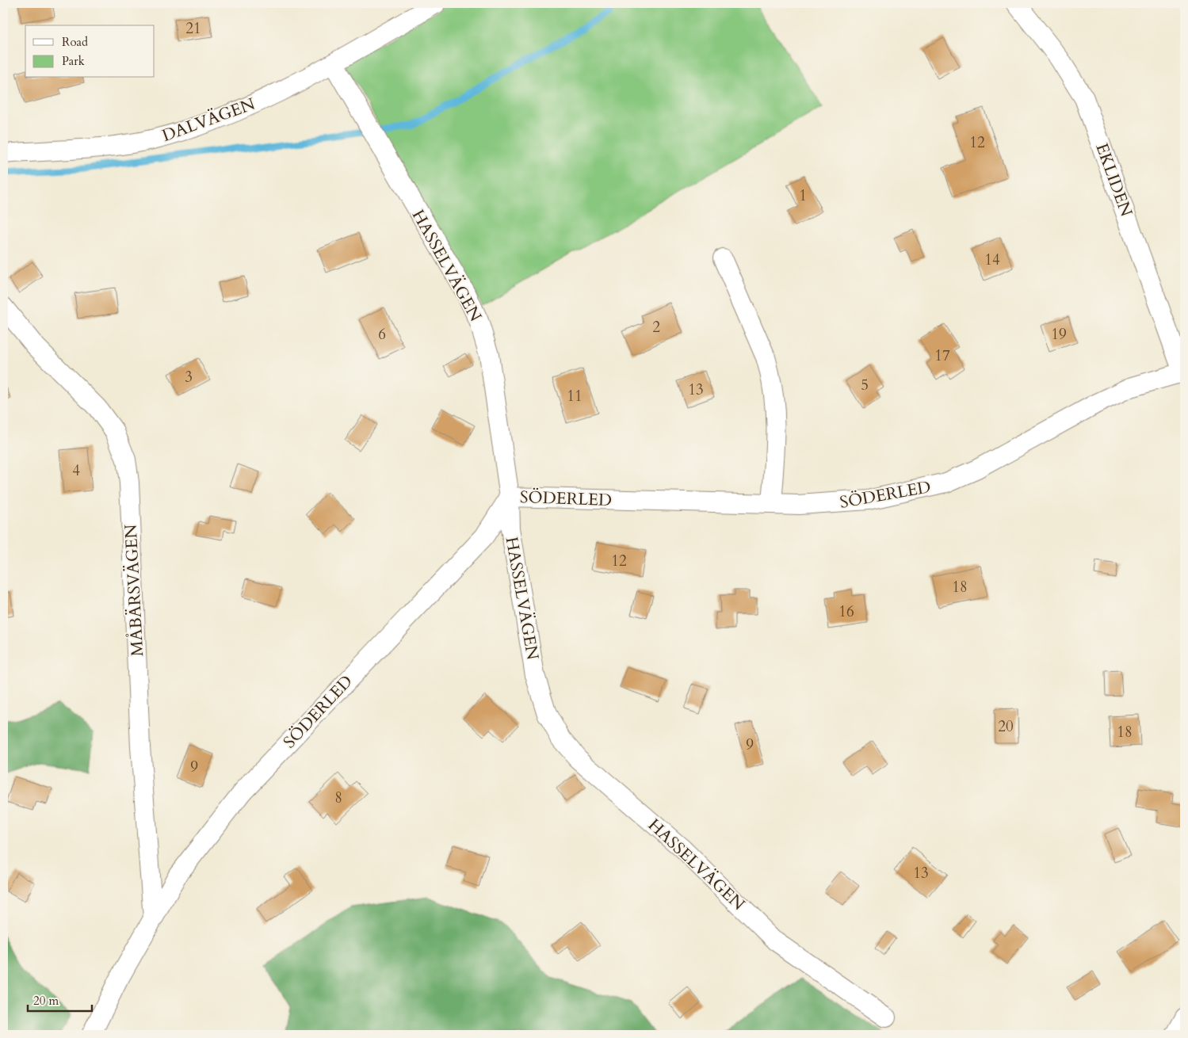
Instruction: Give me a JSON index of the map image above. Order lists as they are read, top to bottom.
{
  "streets": {
    "street": [
      "DALVÄGEN",
      "EKLIDEN",
      "HASSELVÄGEN",
      "SÖDERLED",
      "MÅBÄRSVÄGEN"
    ]
  },
  "crossings": [
    ["DALVÄGEN", "HASSELVÄGEN"],
    ["EKLIDEN", "SÖDERLED"],
    ["HASSELVÄGEN", "SÖDERLED"],
    ["SÖDERLED", "MÅBÄRSVÄGEN"]
  ],
  "house_numbers": [
    "21",
    "12",
    "1",
    "14",
    "2",
    "6",
    "19",
    "17",
    "3",
    "5",
    "13",
    "11",
    "4",
    "12",
    "18",
    "16",
    "20",
    "18",
    "9",
    "9",
    "8",
    "13"
  ],
  "legend": ["Road", "Park"],
  "scale_bar": "20 m"
}
